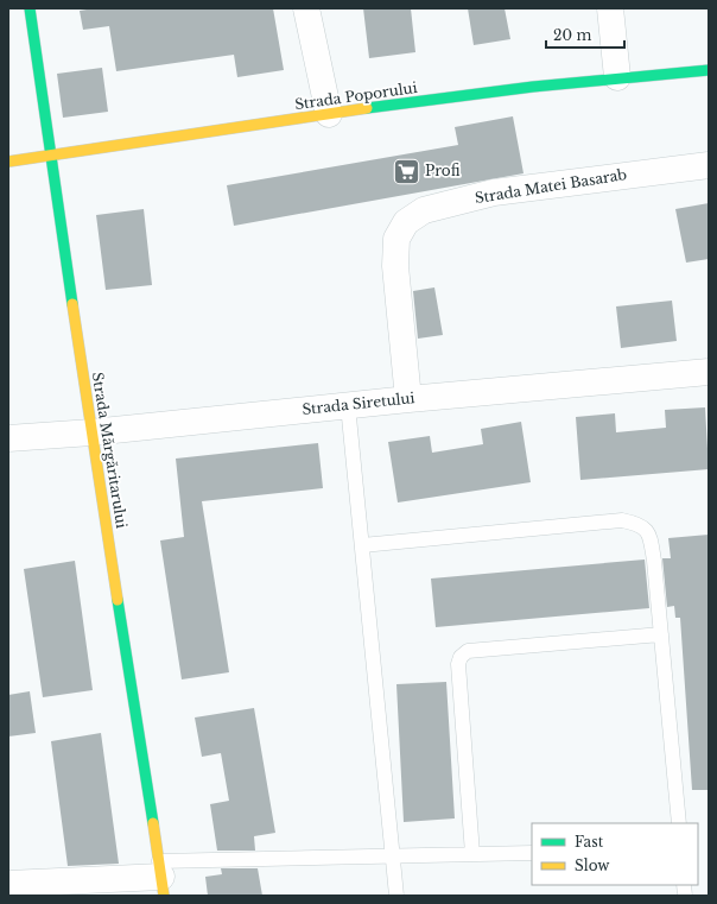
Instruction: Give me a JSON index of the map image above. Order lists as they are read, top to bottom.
{
  "streets": {
    "street": [
      "Strada Poporului",
      "Strada Matei Basarab",
      "Strada Siretului",
      "Strada Mărgăritarului"
    ]
  },
  "crossings": [
    ["Strada Poporului", "Strada Mărgăritarului"],
    ["Strada Matei Basarab", "Strada Siretului"],
    ["Strada Siretului", "Strada Mărgăritarului"]
  ],
  "places": {
    "supermarket": ["Profi"]
  },
  "legend": ["Fast", "Slow"],
  "scale_bar": "20 m"
}
